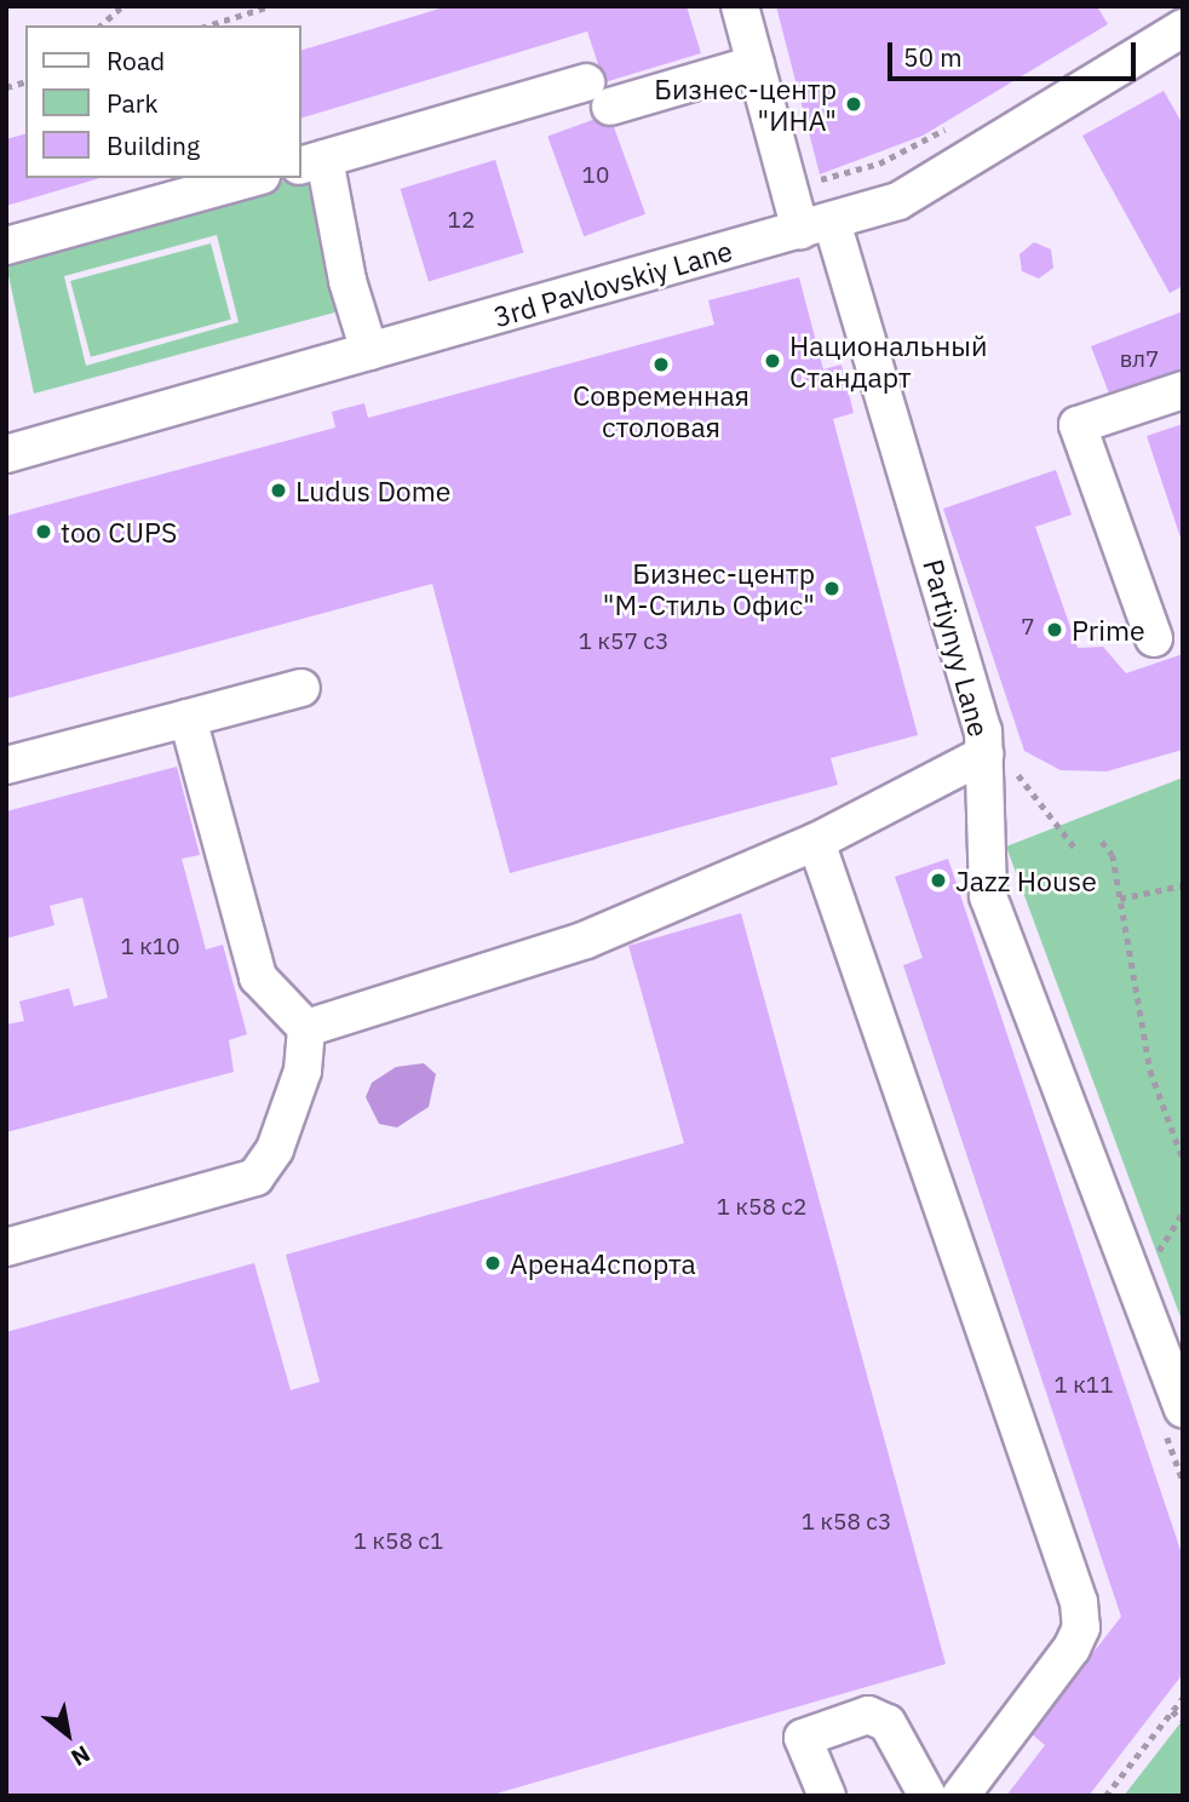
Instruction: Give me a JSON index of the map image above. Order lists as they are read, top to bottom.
{
  "streets": {
    "street": ["3rd Pavlovskiy Lane", "Partiynyy Lane"]
  },
  "crossings": [
    ["3rd Pavlovskiy Lane", "Partiynyy Lane"]
  ],
  "places": [
    "Бизнес-центр \"ИНА\"",
    "Национальный Стандарт",
    "Современная столовая",
    "Ludus Dome",
    "too CUPS",
    "Бизнес-центр \"М-Стиль Офис\"",
    "Prime",
    "Jazz House",
    "Арена4спорта"
  ],
  "house_numbers": [
    "10",
    "12",
    "вл7",
    "7",
    "1 к57 с3",
    "1 к10",
    "1 к58 с2",
    "1 к11",
    "1 к58 с3",
    "1 к58 c1"
  ],
  "legend": ["Road", "Park", "Building"],
  "scale_bar": "50 m",
  "north": "bottom right"
}
